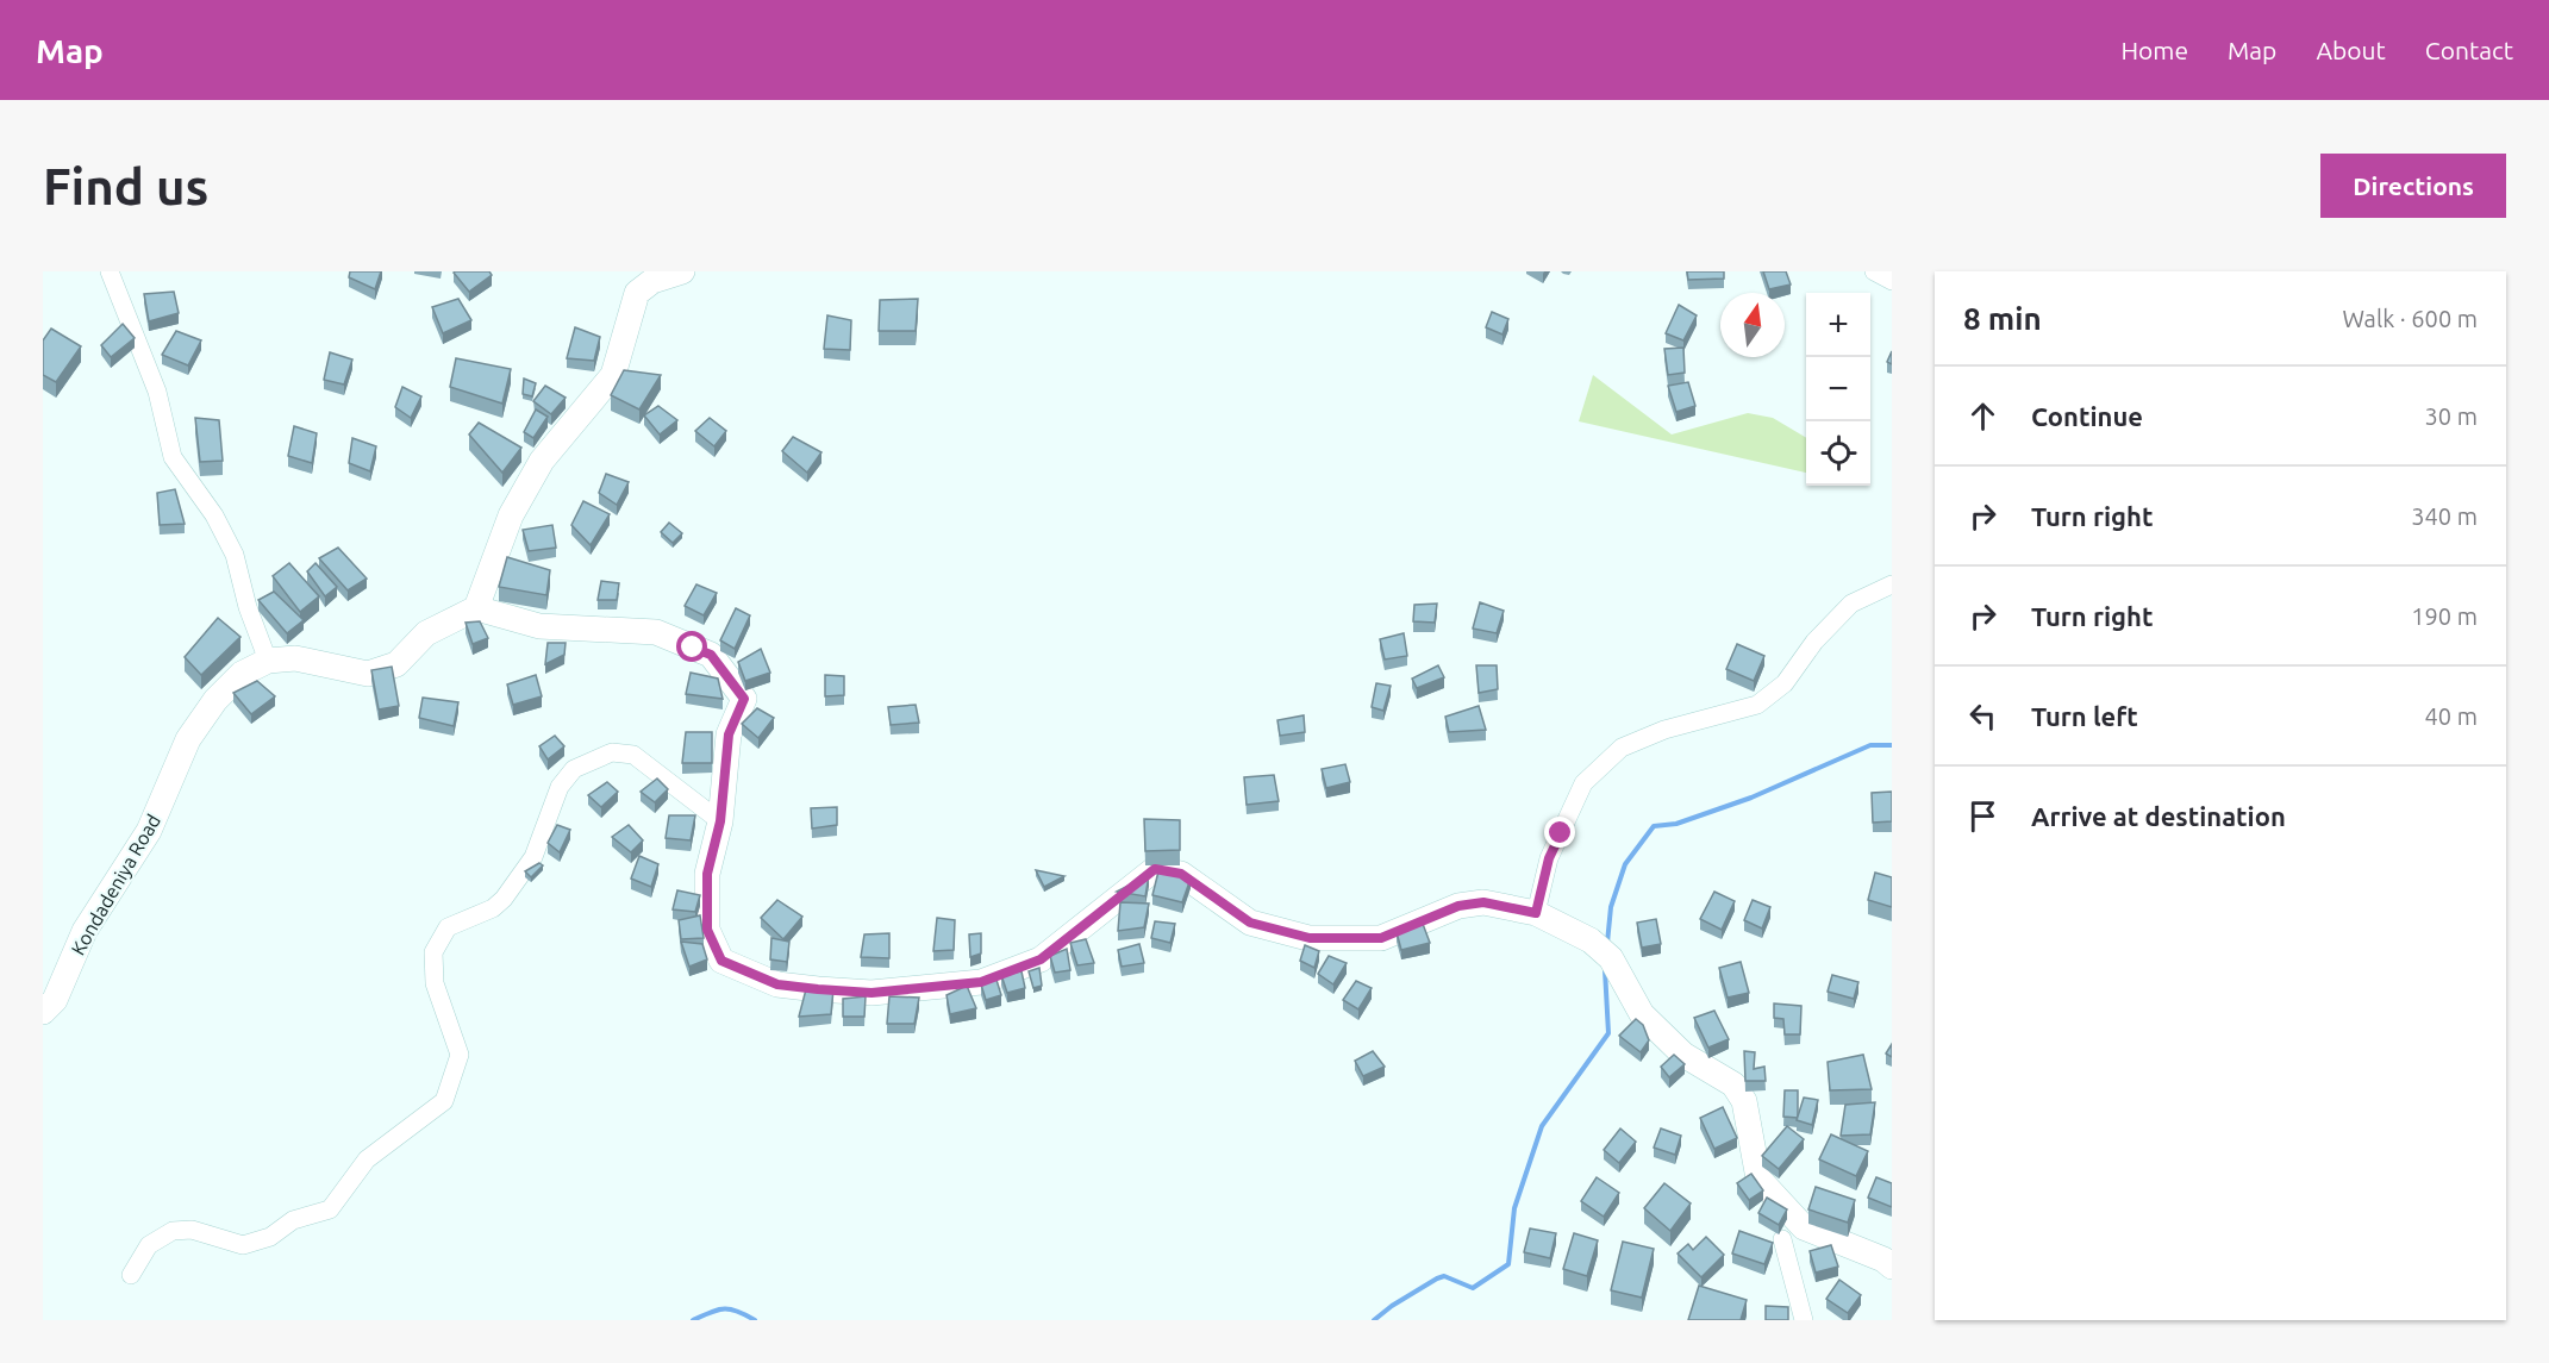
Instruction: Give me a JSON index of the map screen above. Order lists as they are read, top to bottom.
{
  "streets": {
    "street": ["Kondadeniya Road"]
  },
  "north": "top",
  "page": {
    "header": "Map",
    "nav": [
      "Home",
      "Map",
      "About",
      "Contact"
    ],
    "buttons": "Directions",
    "title": "Find us",
    "heading": ["8 min", "Walk · 600 m"],
    "map_buttons": ["+", "−"],
    "list": [
      ["Continue", "30 m"],
      ["Turn right", "340 m"],
      ["Turn right", "190 m"],
      ["Turn left", "40 m"],
      "Arrive at destination"
    ]
  }
}
